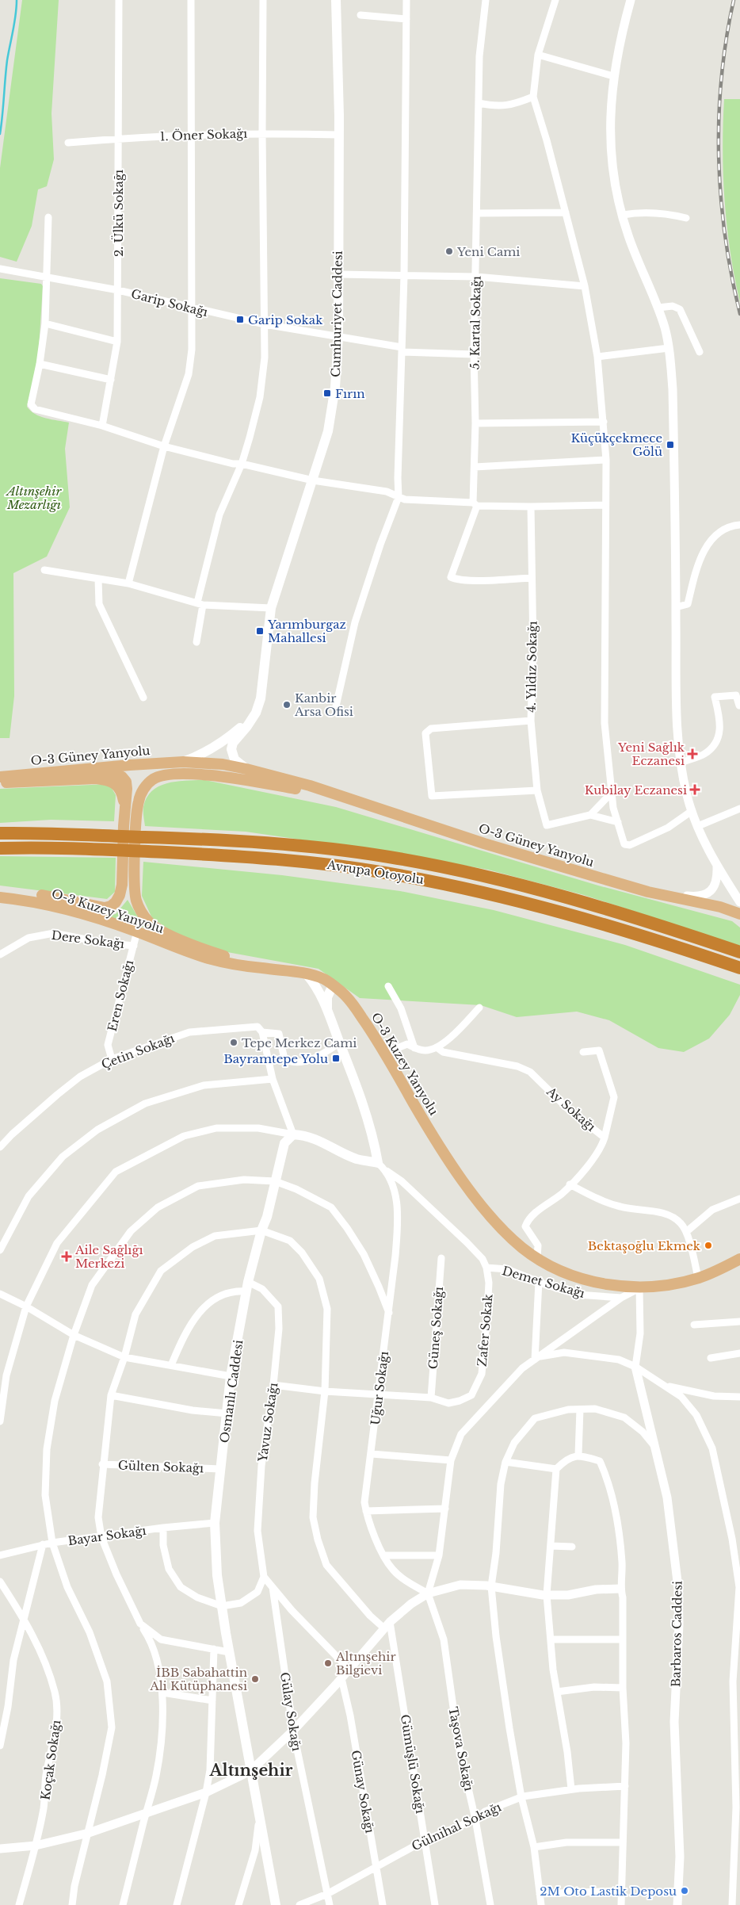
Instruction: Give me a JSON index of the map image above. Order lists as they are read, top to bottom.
{
  "streets": {
    "highway": ["Avrupa Otoyolu"],
    "main road": [
      "Cumhuriyet Caddesi",
      "O-3 Güney Yanyolu",
      "O-3 Kuzey Yanyolu",
      "Osmanlı Caddesi"
    ],
    "street": [
      "1. Öner Sokağı",
      "2. Ülkü Sokağı",
      "Garip Sokağı",
      "5. Kartal Sokağı",
      "4. Yıldız Sokağı",
      "Dere Sokağı",
      "Eren Sokağı",
      "Çetin Sokağı",
      "Ay Sokağı",
      "Demet Sokağı",
      "Güneş Sokağı",
      "Zafer Sokak",
      "Uğur Sokağı",
      "Yavuz Sokağı",
      "Gülten Sokağı",
      "Bayar Sokağı",
      "Barbaros Caddesi",
      "Gülay Sokağı",
      "Taşova Sokağı",
      "Koçak Sokağı",
      "Gümüşlü Sokağı",
      "Günay Sokağı",
      "Gülnihal Sokağı"
    ]
  },
  "crossings": [
    ["1. Öner Sokağı", "2. Ülkü Sokağı"],
    ["1. Öner Sokağı", "Cumhuriyet Caddesi"],
    ["2. Ülkü Sokağı", "Garip Sokağı"],
    ["Garip Sokağı", "Cumhuriyet Caddesi"],
    ["Garip Sokağı", "5. Kartal Sokağı"],
    ["Cumhuriyet Caddesi", "O-3 Güney Yanyolu"],
    ["5. Kartal Sokağı", "4. Yıldız Sokağı"],
    ["O-3 Kuzey Yanyolu", "Eren Sokağı"],
    ["O-3 Kuzey Yanyolu", "Ay Sokağı"],
    ["Dere Sokağı", "Eren Sokağı"],
    ["Eren Sokağı", "Çetin Sokağı"],
    ["Demet Sokağı", "Zafer Sokak"],
    ["Demet Sokağı", "Uğur Sokağı"],
    ["Güneş Sokağı", "Zafer Sokak"],
    ["Zafer Sokak", "Uğur Sokağı"],
    ["Zafer Sokak", "Yavuz Sokağı"],
    ["Uğur Sokağı", "Taşova Sokağı"],
    ["Osmanlı Caddesi", "Yavuz Sokağı"],
    ["Osmanlı Caddesi", "Gülten Sokağı"],
    ["Osmanlı Caddesi", "Bayar Sokağı"],
    ["Gülay Sokağı", "Gülnihal Sokağı"],
    ["Taşova Sokağı", "Gülnihal Sokağı"],
    ["Gümüşlü Sokağı", "Gülnihal Sokağı"],
    ["Günay Sokağı", "Gülnihal Sokağı"]
  ],
  "districts": ["Altınşehir"],
  "parks": ["Altınşehir Mezarlığı"],
  "places": {
    "other": [
      "Yeni Cami",
      "Kanbir Arsa Ofisi",
      "Tepe Merkez Cami",
      "Bektaşoğlu Ekmek",
      "Altınşehir Bilgievi",
      "İBB Sabahattin Ali Kütüphanesi",
      "2M Oto Lastik Deposu"
    ],
    "transit": [
      "Garip Sokak",
      "Fırın",
      "Küçükçekmece Gölü",
      "Yarımburgaz Mahallesi",
      "Bayramtepe Yolu"
    ],
    "health": ["Yeni Sağlık Eczanesi", "Kubilay Eczanesi", "Aile Sağlığı Merkezi"]
  }
}
